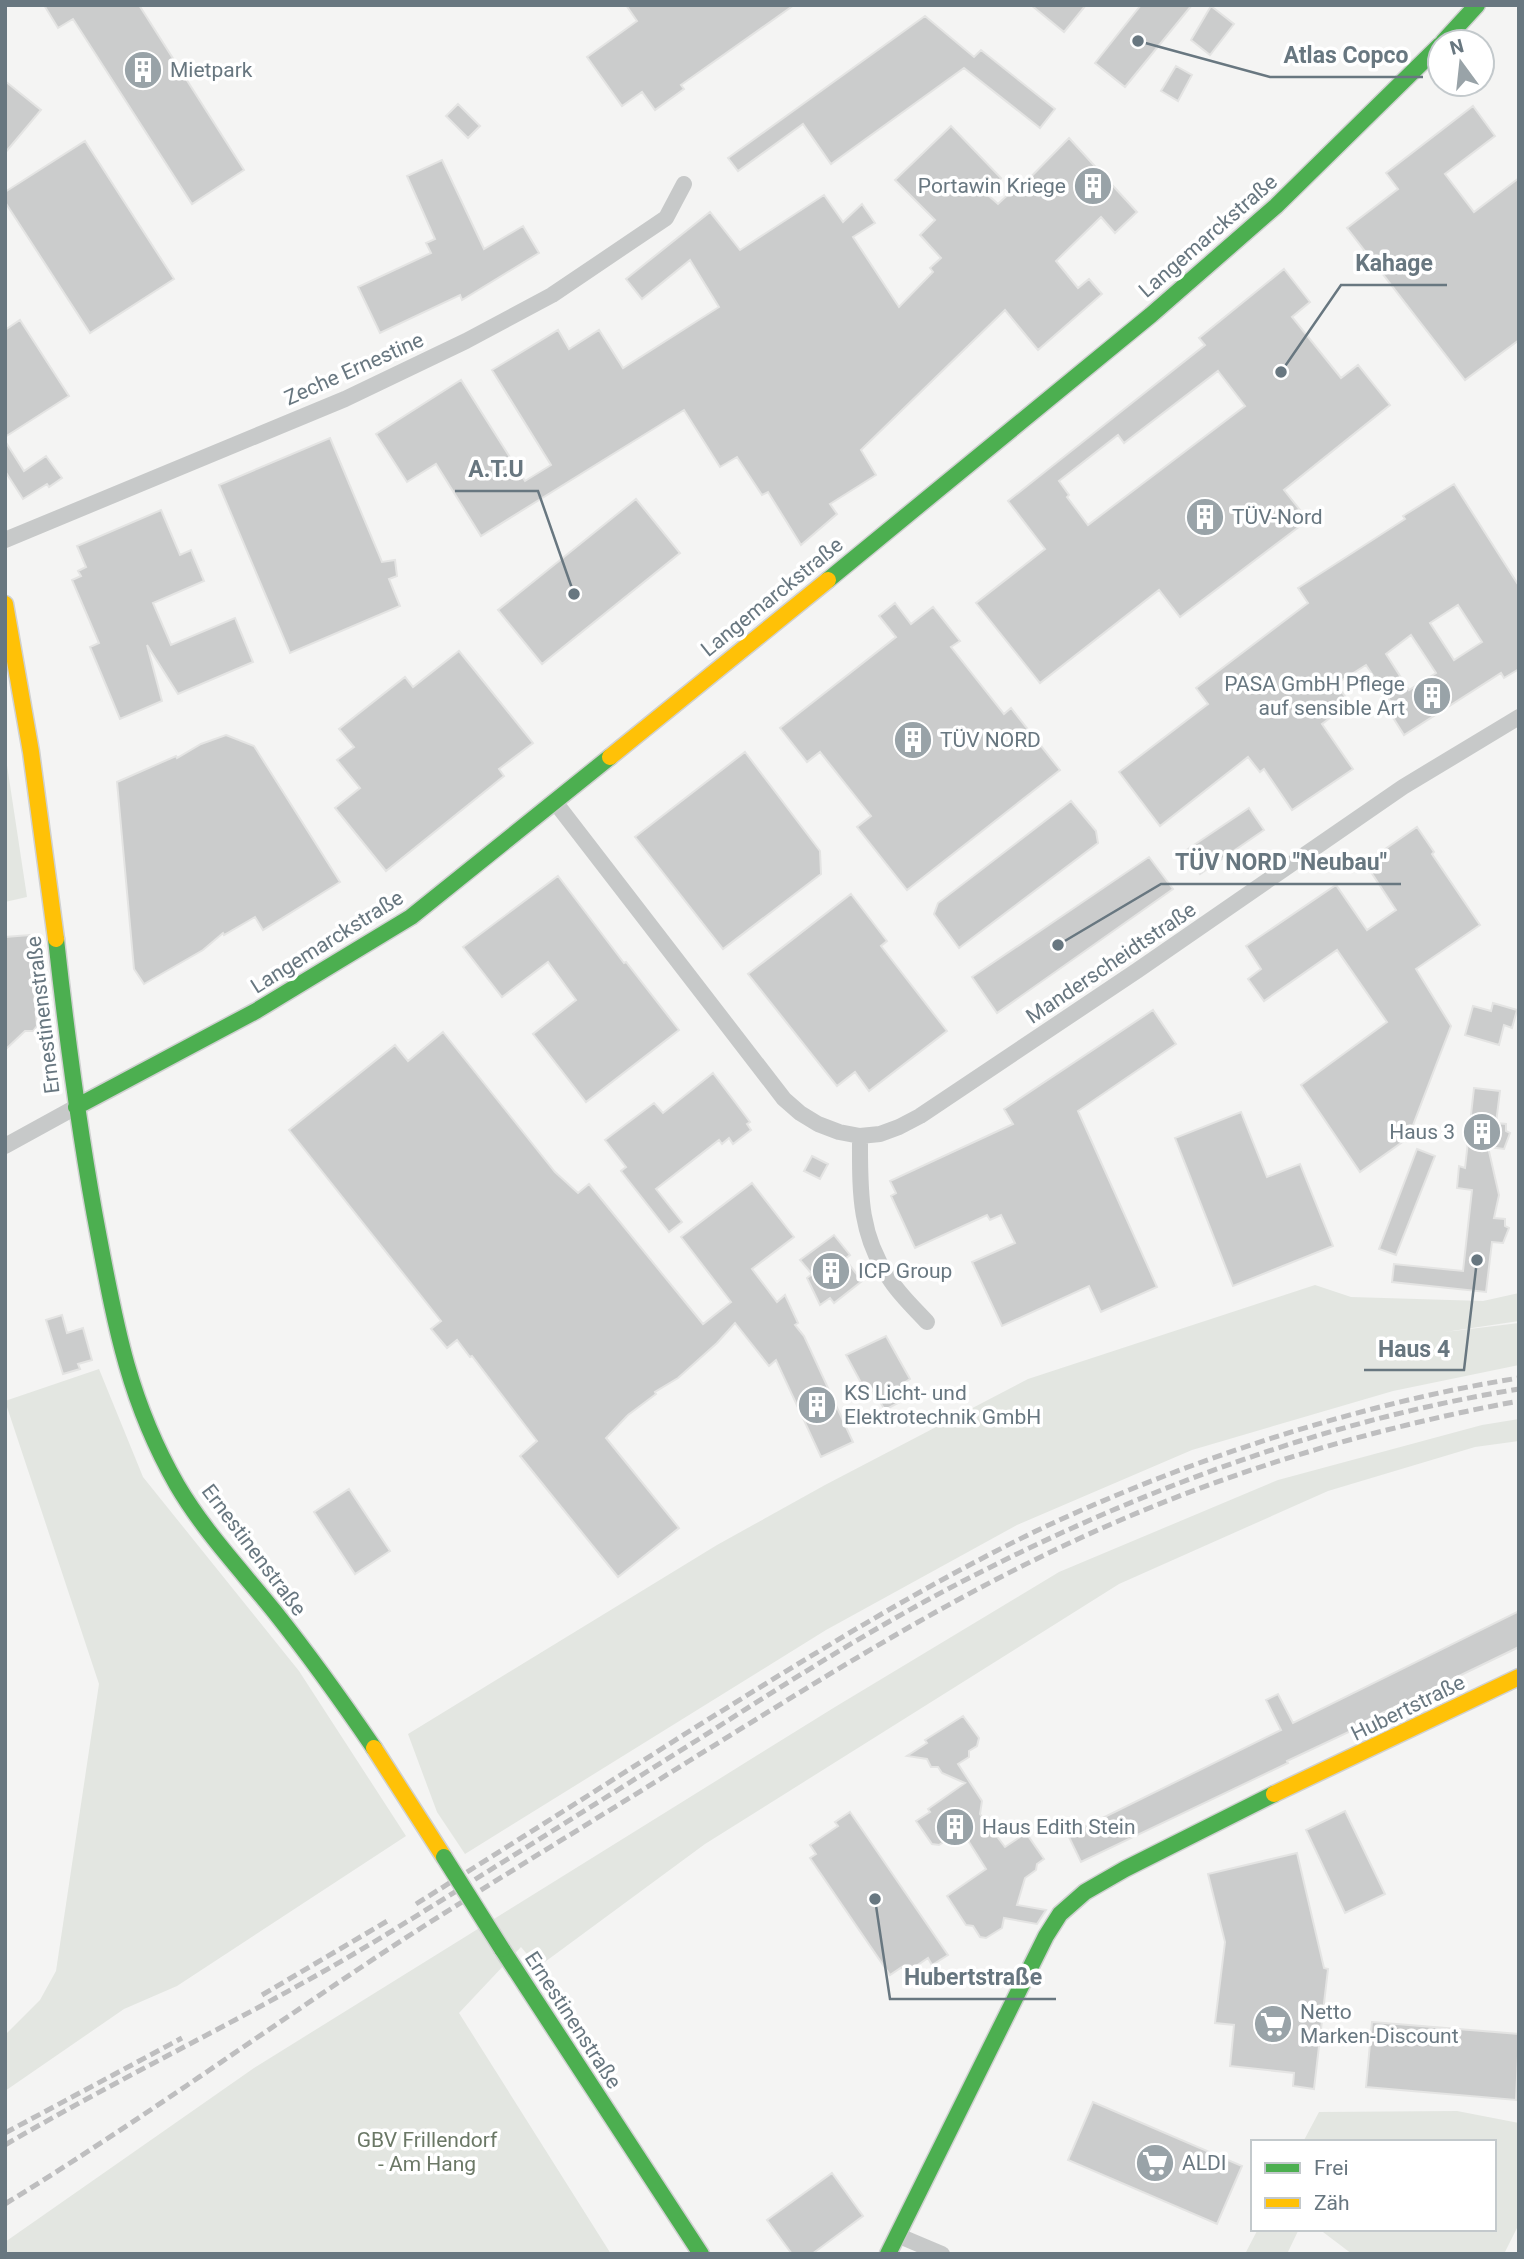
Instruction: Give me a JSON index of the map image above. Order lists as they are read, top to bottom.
{
  "streets": {
    "street": [
      "Langemarckstraße",
      "Zeche Ernestine",
      "Manderscheidtstraße",
      "Ernestinenstraße",
      "Hubertstraße"
    ]
  },
  "crossings": [
    ["Langemarckstraße", "Manderscheidtstraße"],
    ["Langemarckstraße", "Ernestinenstraße"]
  ],
  "parks": ["GBV Frillendorf - Am Hang"],
  "places": {
    "other": [
      "Atlas Copco",
      "Kahage",
      "A.T.U",
      "TÜV NORD \"Neubau\"",
      "Haus 4",
      "Hubertstraße"
    ],
    "building": [
      "Mietpark",
      "Portawin Kriege",
      "TÜV-Nord",
      "PASA GmbH Pflege auf sensible Art",
      "TÜV NORD",
      "Haus 3",
      "ICP Group",
      "KS Licht- und Elektrotechnik GmbH",
      "Haus Edith Stein"
    ],
    "supermarket": ["Netto Marken-Discount", "ALDI"]
  },
  "legend": ["Frei", "Zäh"],
  "north": "top"
}
